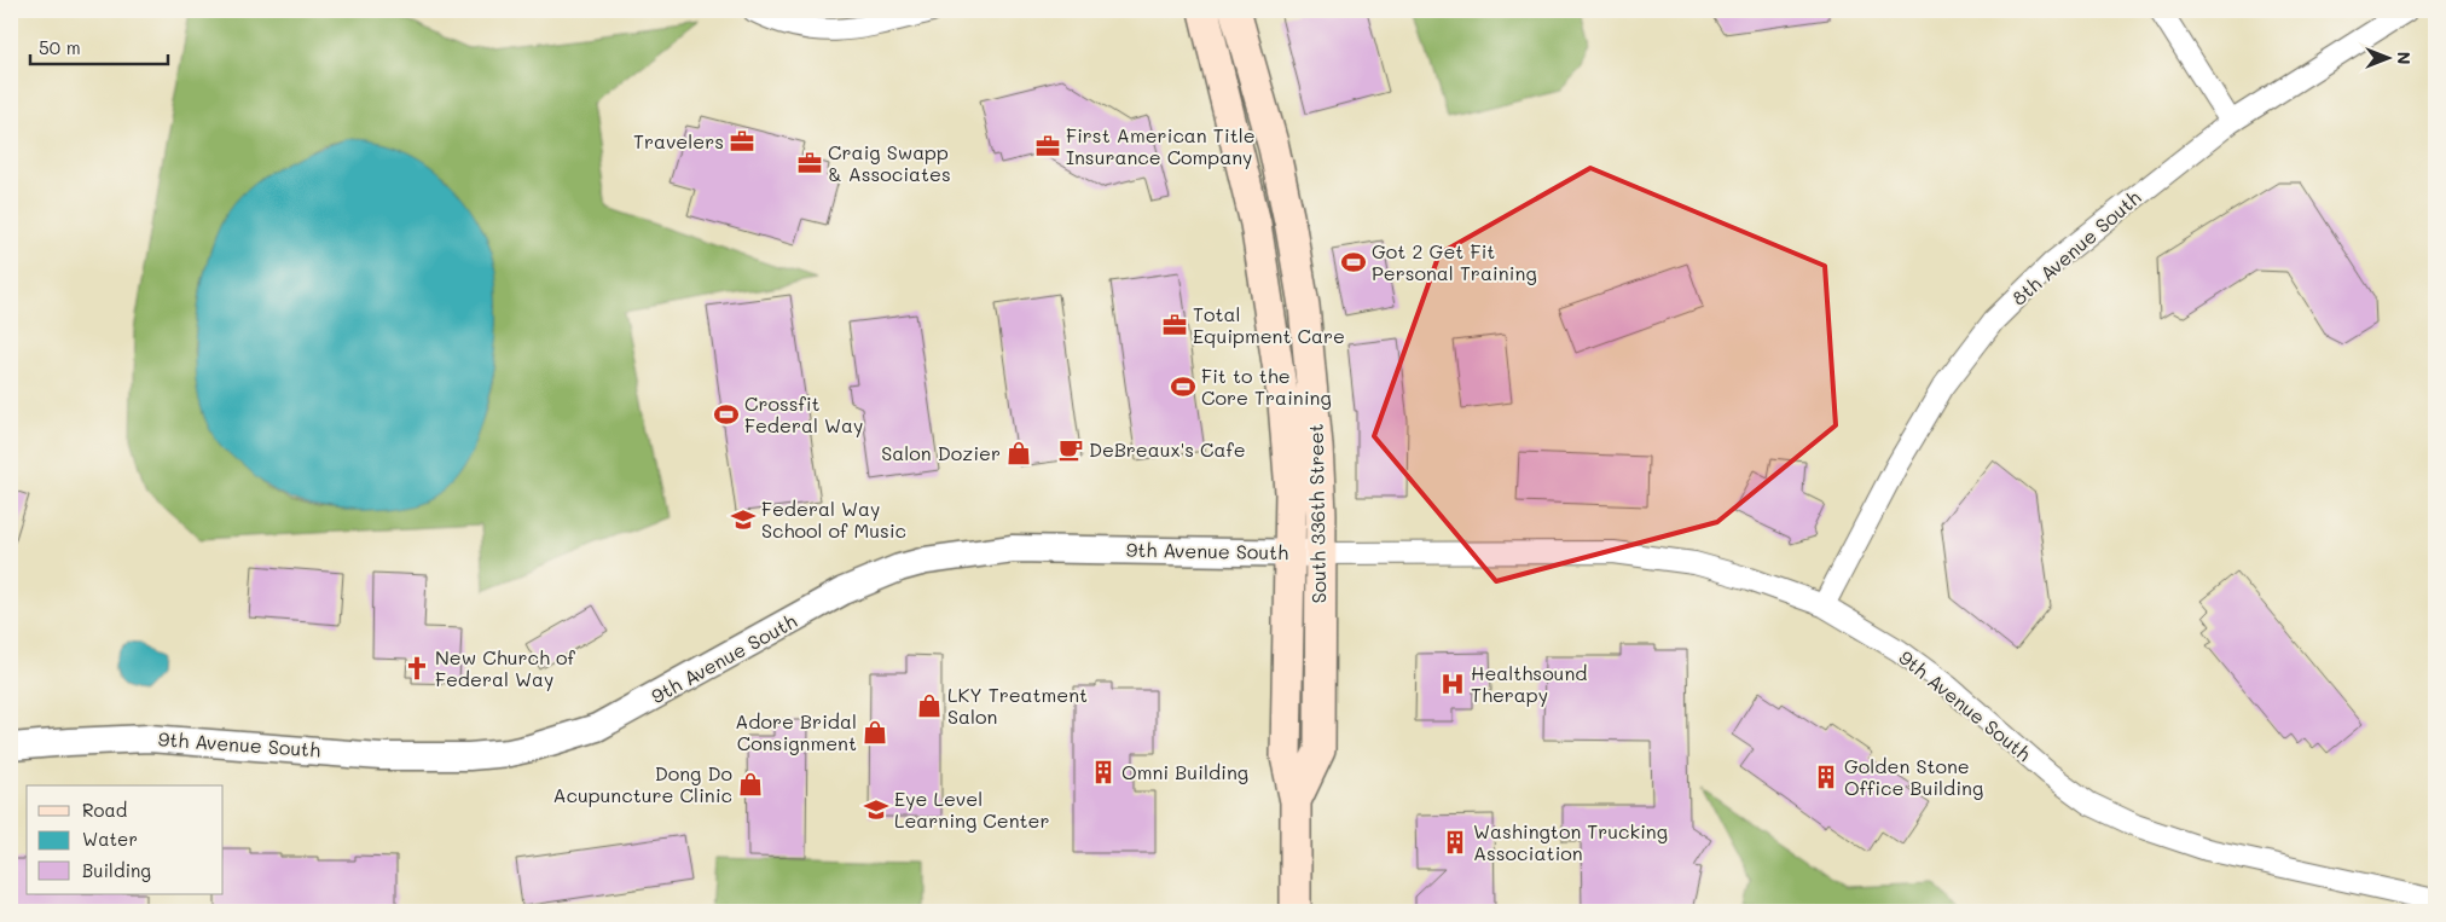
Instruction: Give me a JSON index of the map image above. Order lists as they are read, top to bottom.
{
  "streets": {
    "main road": ["South 336th Street"],
    "street": ["8th Avenue South", "9th Avenue South"]
  },
  "crossings": [
    ["8th Avenue South", "9th Avenue South"],
    ["South 336th Street", "9th Avenue South"]
  ],
  "places": {
    "office": [
      "Travelers",
      "First American Title Insurance Company",
      "Craig Swapp & Associates",
      "Total Equipment Care"
    ],
    "sports": ["Got 2 Get Fit Personal Training", "Fit to the Core Training", "Crossfit Federal Way"],
    "cafe": ["DeBreaux's Cafe"],
    "shop": [
      "Salon Dozier",
      "LKY Treatment Salon",
      "Adore Bridal Consignment",
      "Dong Do Acupuncture Clinic"
    ],
    "school or university": ["Federal Way School of Music", "Eye Level Learning Center"],
    "church": ["New Church of Federal Way"],
    "hospital": ["Healthsound Therapy"],
    "building": ["Omni Building", "Golden Stone Office Building", "Washington Trucking Association"]
  },
  "legend": ["Road", "Water", "Building"],
  "scale_bar": "50 m",
  "north": "right"
}
